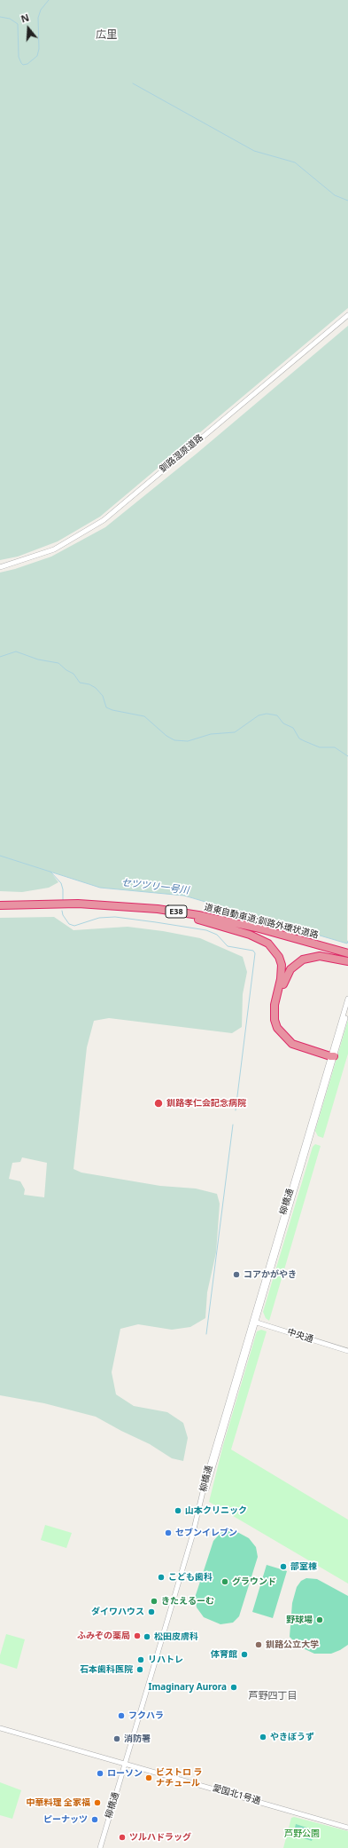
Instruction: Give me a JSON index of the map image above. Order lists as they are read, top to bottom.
{
  "streets": {
    "highway": ["E38", "道東自動車道;釧路外環状道路"],
    "street": [
      "釧路湿原道路",
      "柳橋通",
      "中央通",
      "愛国北1号通"
    ]
  },
  "crossings": [
    ["柳橋通", "中央通"],
    ["柳橋通", "愛国北1号通"]
  ],
  "districts": ["広里", "芦野四丁目"],
  "water": ["セツツリ一号川"],
  "parks": ["芦野公園"],
  "places": [
    "釧路孝仁会記念病院",
    "コアかがやき",
    "山本クリニック",
    "セブンイレブン",
    "部室棟",
    "こども歯科",
    "グラウンド",
    "きたえるーむ",
    "ダイワハウス",
    "野球場",
    "ふみぞの薬局",
    "松田皮膚科",
    "釧路公立大学",
    "体育館",
    "リハトレ",
    "石本歯科医院",
    "Imaginary Aurora",
    "フクハラ",
    "やきぼうず",
    "消防署",
    "ローソン",
    "ビストロ ラ ナチュール",
    "中華料理 全家福",
    "ピーナッツ",
    "ツルハドラッグ"
  ],
  "north": "top"
}
